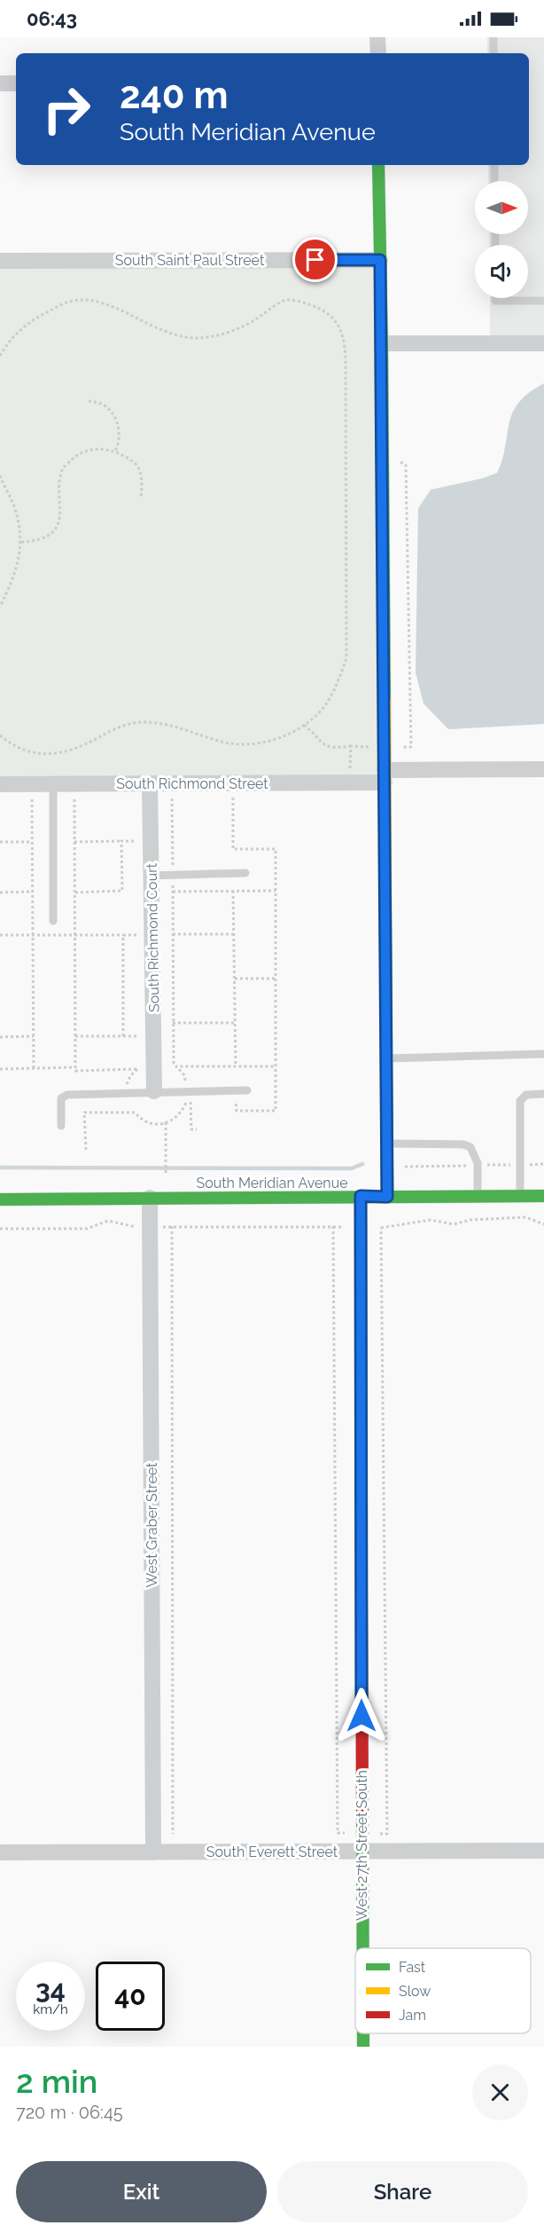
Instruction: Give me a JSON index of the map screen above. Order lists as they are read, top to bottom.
{
  "streets": {
    "street": [
      "South Saint Paul Street",
      "South Richmond Street",
      "South Richmond Court",
      "South Meridian Avenue",
      "West Graber Street",
      "West 27th Street South",
      "South Everett Street"
    ]
  },
  "crossings": [
    ["South Richmond Street", "South Richmond Court"],
    ["South Meridian Avenue", "West Graber Street"],
    ["South Meridian Avenue", "West 27th Street South"],
    ["West Graber Street", "South Everett Street"],
    ["West 27th Street South", "South Everett Street"]
  ],
  "legend": ["Fast", "Slow", "Jam"],
  "north": "right",
  "page": {
    "status": "06:43",
    "turn": ["240 m", "South Meridian Avenue"],
    "speed": "34 km/h",
    "limit": "40",
    "heading": ["2 min", "720 m · 06:45"],
    "buttons": ["Exit", "Share"]
  }
}
